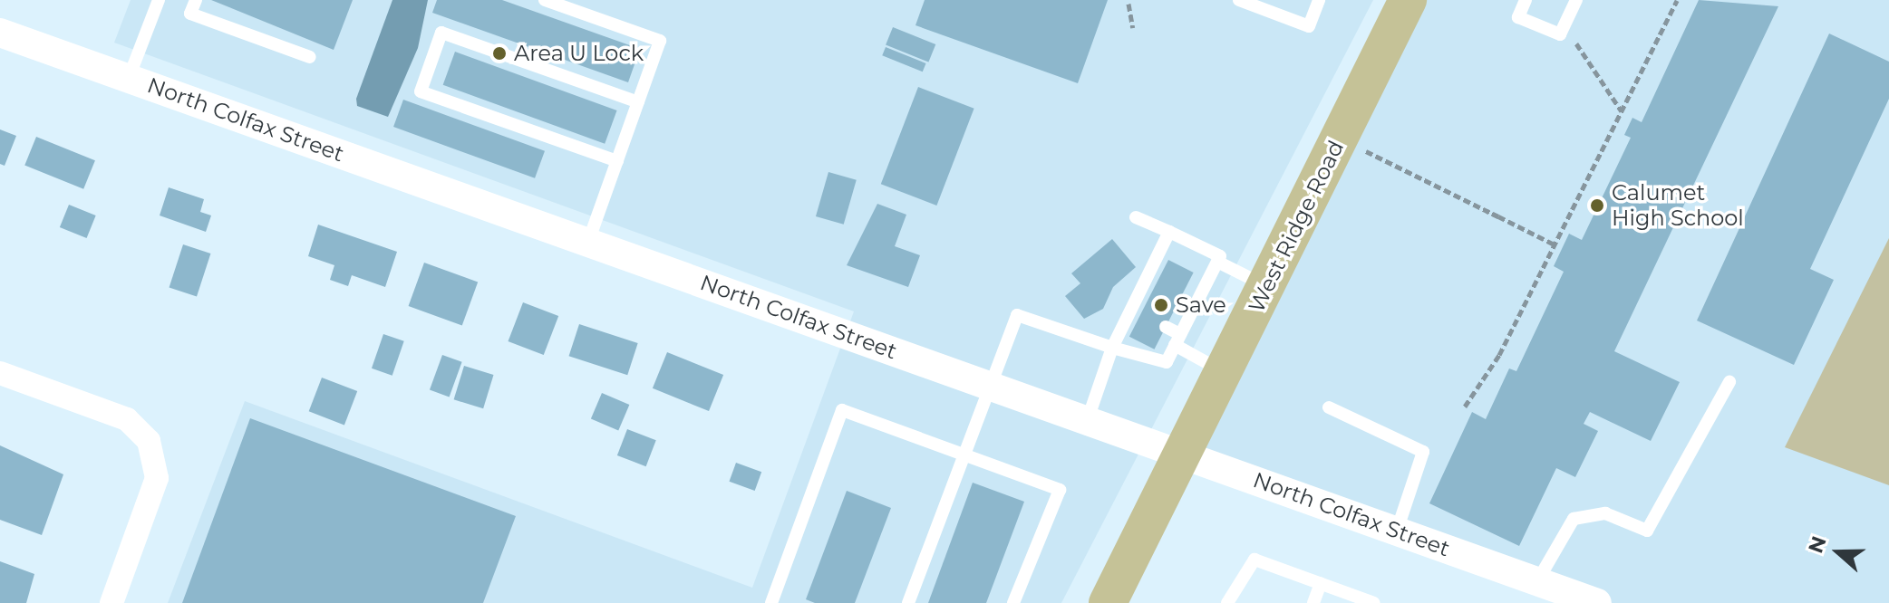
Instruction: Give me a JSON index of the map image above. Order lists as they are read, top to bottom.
{
  "streets": {
    "main road": ["West Ridge Road"],
    "street": ["North Colfax Street"]
  },
  "crossings": [
    ["North Colfax Street", "West Ridge Road"]
  ],
  "places": ["Area U Lock", "Calumet High School", "Save"],
  "north": "left"
}
